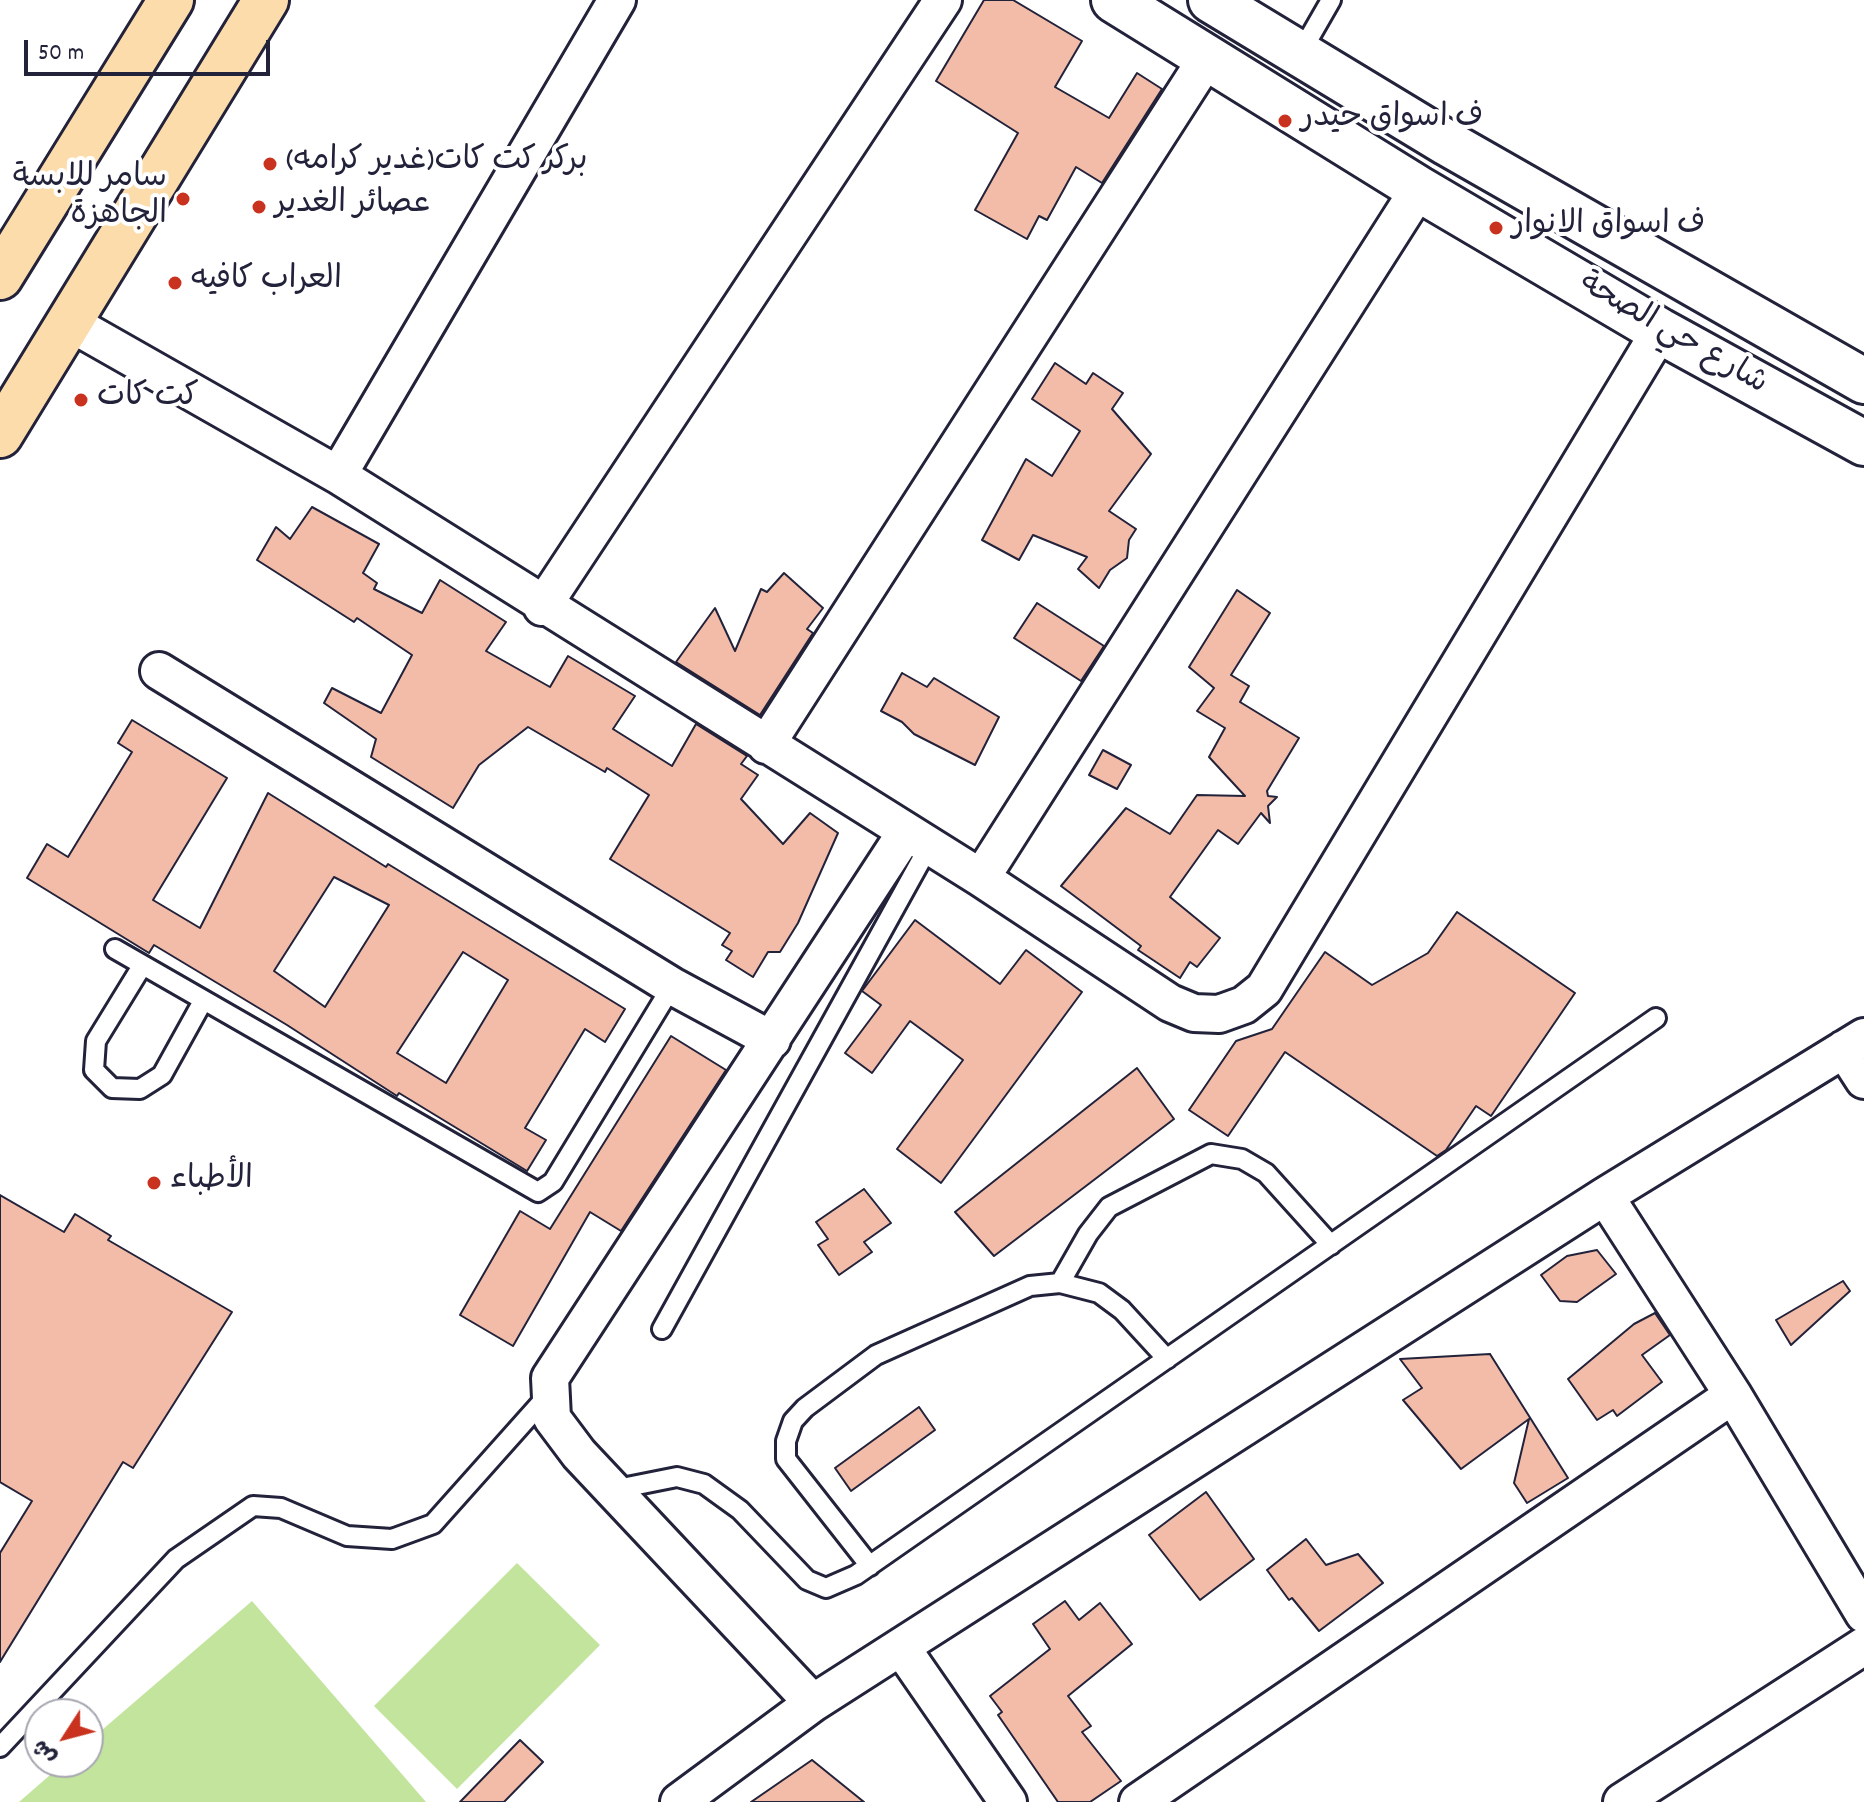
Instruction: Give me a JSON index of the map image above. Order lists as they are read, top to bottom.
{
  "streets": {
    "main road": ["شارع حي الصحة"]
  },
  "places": [
    "ف اسواق حيدر",
    "بركر كت كات(غدير كرامه)",
    "سامر للابسة الجاهزة",
    "عصائر الغدير",
    "ف اسواق الانوار",
    "العراب كافيه",
    "كت كات",
    "الأطباء"
  ],
  "scale_bar": "50 m",
  "north": "bottom left"
}
